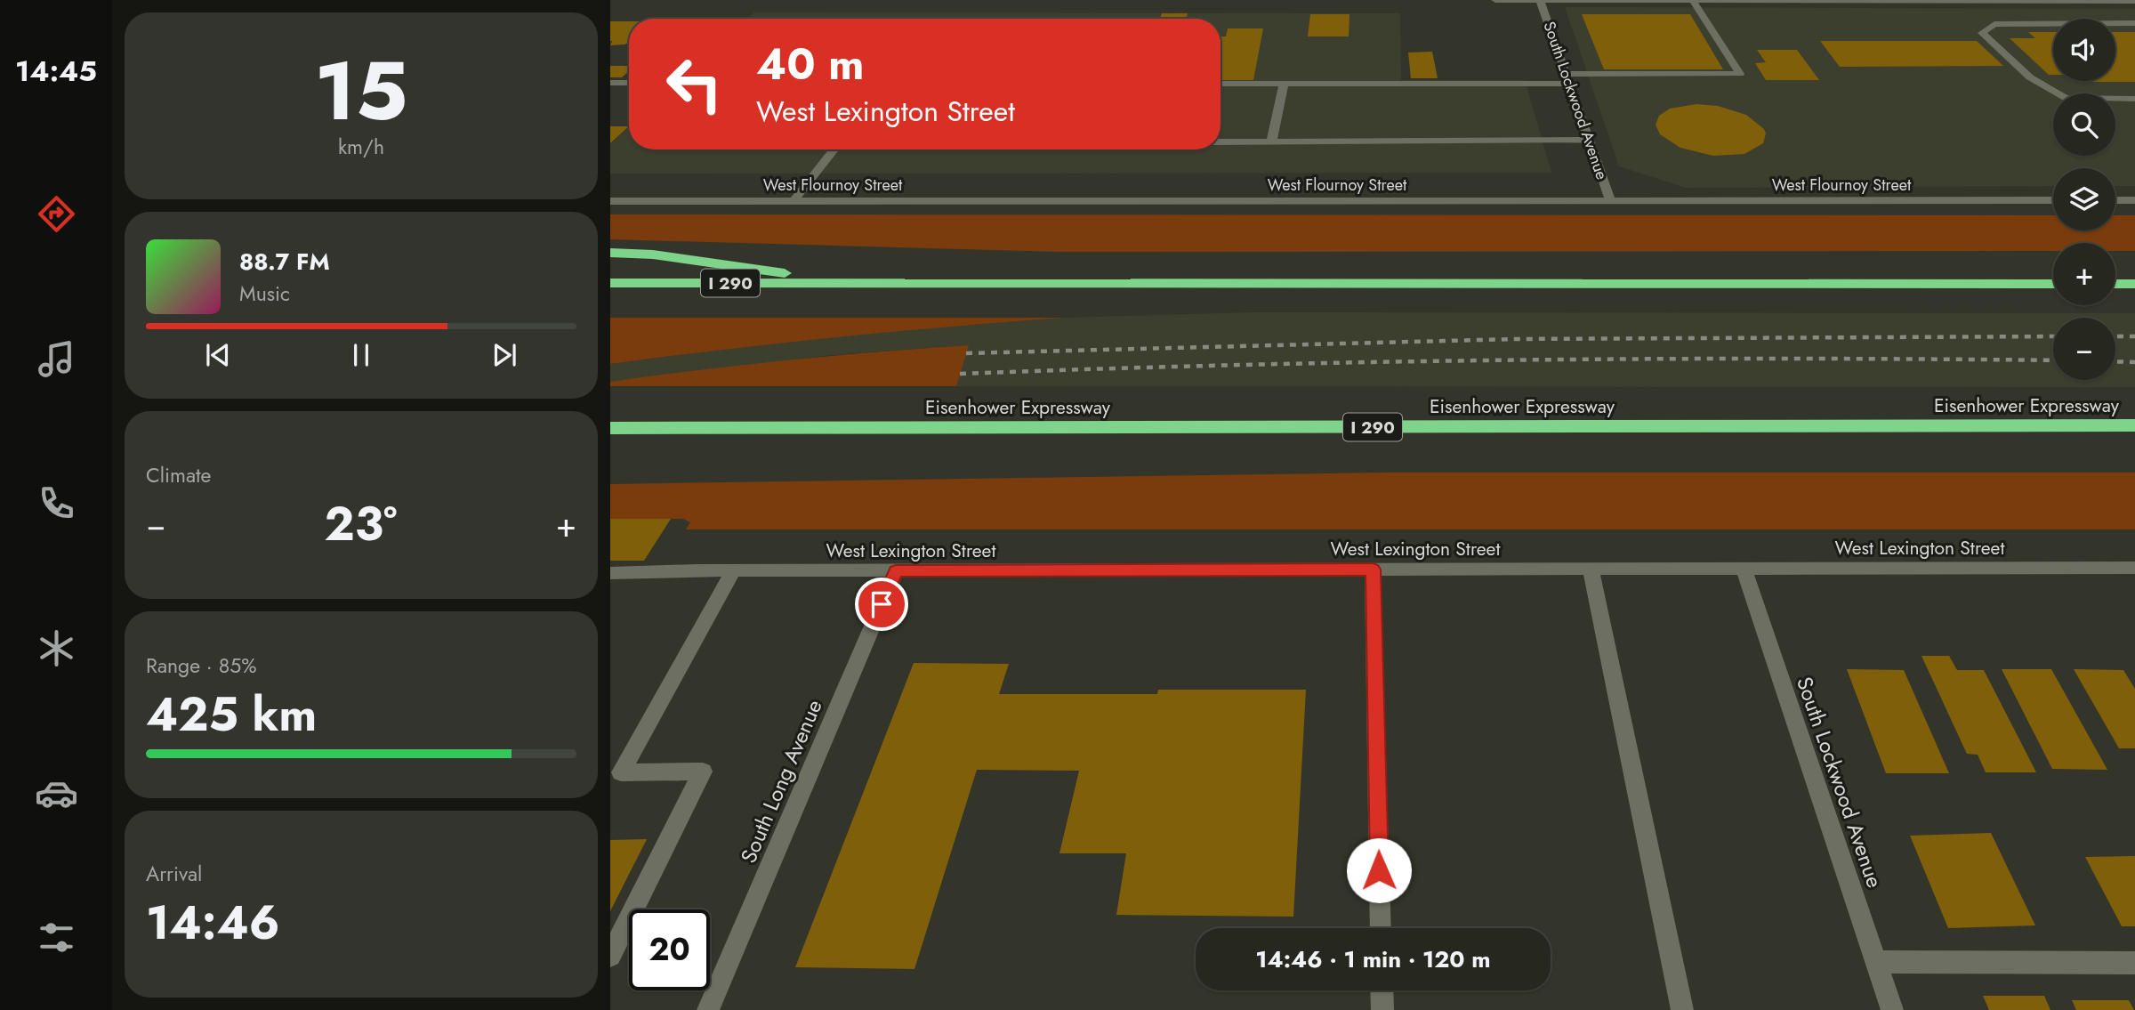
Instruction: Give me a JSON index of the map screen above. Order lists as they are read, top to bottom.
{
  "streets": {
    "highway": ["I 290", "Eisenhower Expressway"],
    "street": [
      "South Lockwood Avenue",
      "West Flournoy Street",
      "West Lexington Street",
      "South Long Avenue"
    ]
  },
  "crossings": [
    ["South Lockwood Avenue", "West Flournoy Street"],
    ["South Lockwood Avenue", "West Lexington Street"],
    ["West Lexington Street", "South Long Avenue"]
  ],
  "page": {
    "tabs": "14:45",
    "tile": [
      ["15", "km/h"],
      "Climate",
      ["Range · 85%", "425 km"],
      ["Arrival", "14:46"]
    ],
    "map_buttons": ["+", "−"],
    "turn": ["40 m", "West Lexington Street"],
    "song": ["88.7 FM", "Music"],
    "heat": ["−", "23°", "+"],
    "limit": "20",
    "trip": "14:46 · 1 min · 120 m"
  }
}
